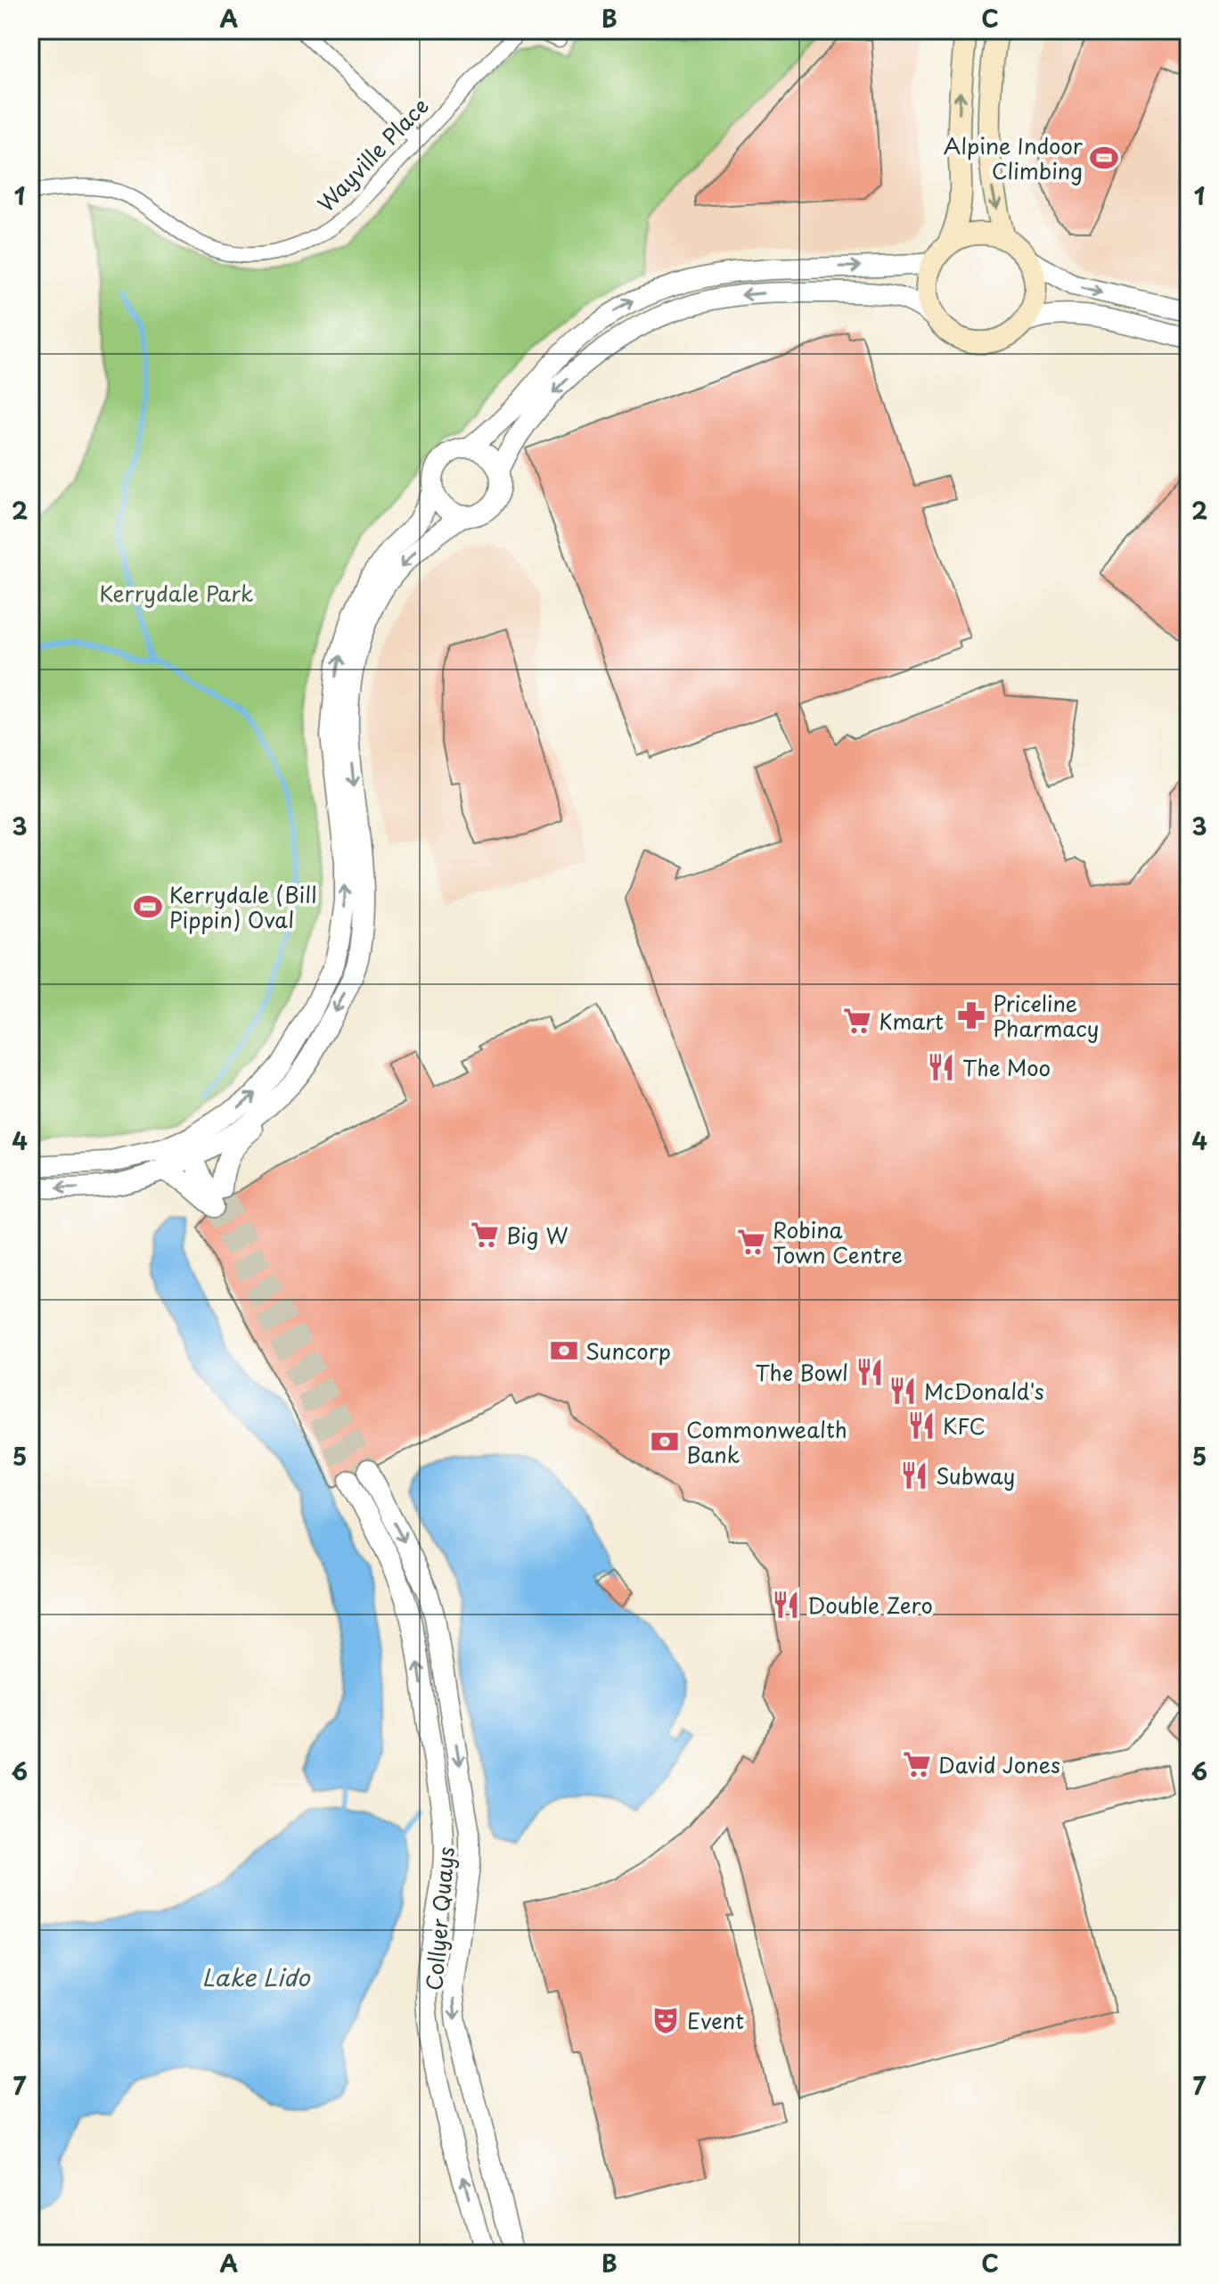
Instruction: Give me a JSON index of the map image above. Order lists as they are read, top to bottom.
{
  "streets": {
    "street": ["Wayville Place", "Collyer Quays"]
  },
  "water": ["Lake Lido"],
  "parks": ["Kerrydale Park"],
  "places": {
    "sports": ["Alpine Indoor Climbing", "Kerrydale (Bill Pippin) Oval"],
    "pharmacy": ["Priceline Pharmacy"],
    "supermarket": [
      "Kmart",
      "Big W",
      "Robina Town Centre",
      "David Jones"
    ],
    "restaurant": [
      "The Moo",
      "The Bowl",
      "McDonald's",
      "KFC",
      "Subway",
      "Double Zero"
    ],
    "bank": ["Suncorp", "Commonwealth Bank"],
    "theatre": ["Event"]
  },
  "grid": {
    "columns": ["A", "B", "C"],
    "rows": [
      "1",
      "2",
      "3",
      "4",
      "5",
      "6",
      "7"
    ]
  }
}
